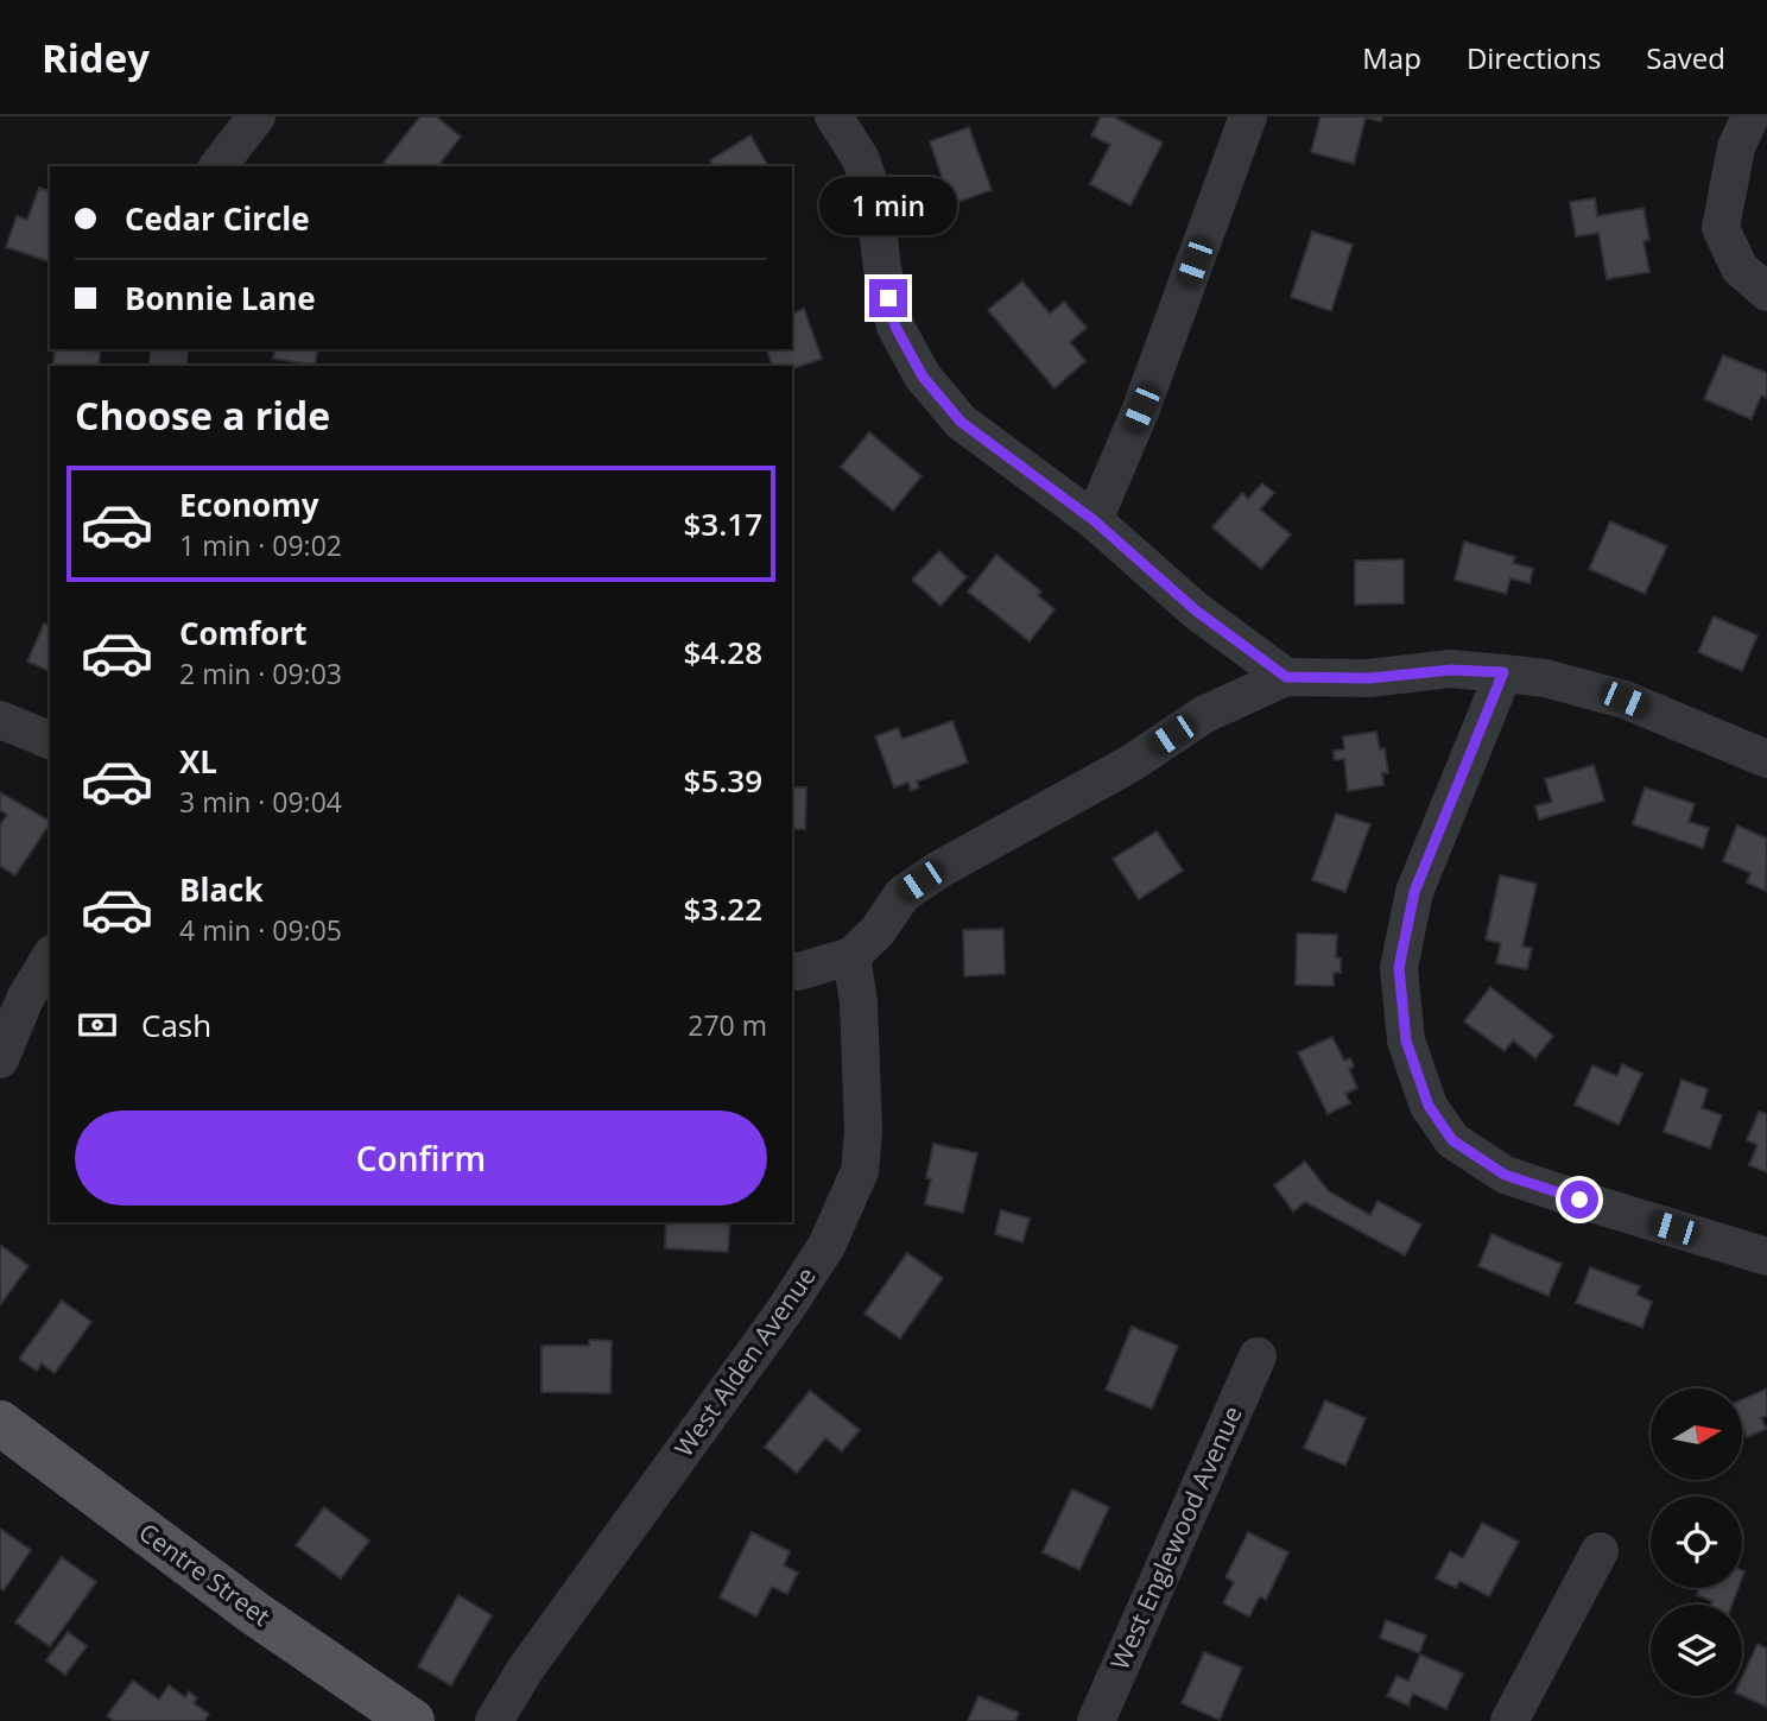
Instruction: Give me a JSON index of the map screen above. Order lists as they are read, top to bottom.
{
  "streets": {
    "main road": ["Centre Street"],
    "street": ["West Alden Avenue", "West Englewood Avenue"]
  },
  "north": "right",
  "page": {
    "header": "Ridey",
    "nav": ["Map", "Directions", "Saved"],
    "banner": ["Cedar Circle", "Bonnie Lane"],
    "bubble": "1 min",
    "heading": "Choose a ride",
    "list": [
      {
        "name": "Economy",
        "note": "1 min · 09:02",
        "value": "$3.17"
      },
      {
        "name": "Comfort",
        "note": "2 min · 09:03",
        "value": "$4.28"
      },
      {
        "name": "XL",
        "note": "3 min · 09:04",
        "value": "$5.39"
      },
      {
        "name": "Black",
        "note": "4 min · 09:05",
        "value": "$3.22"
      }
    ],
    "pay": ["Cash", "270 m"],
    "buttons": "Confirm"
  }
}
